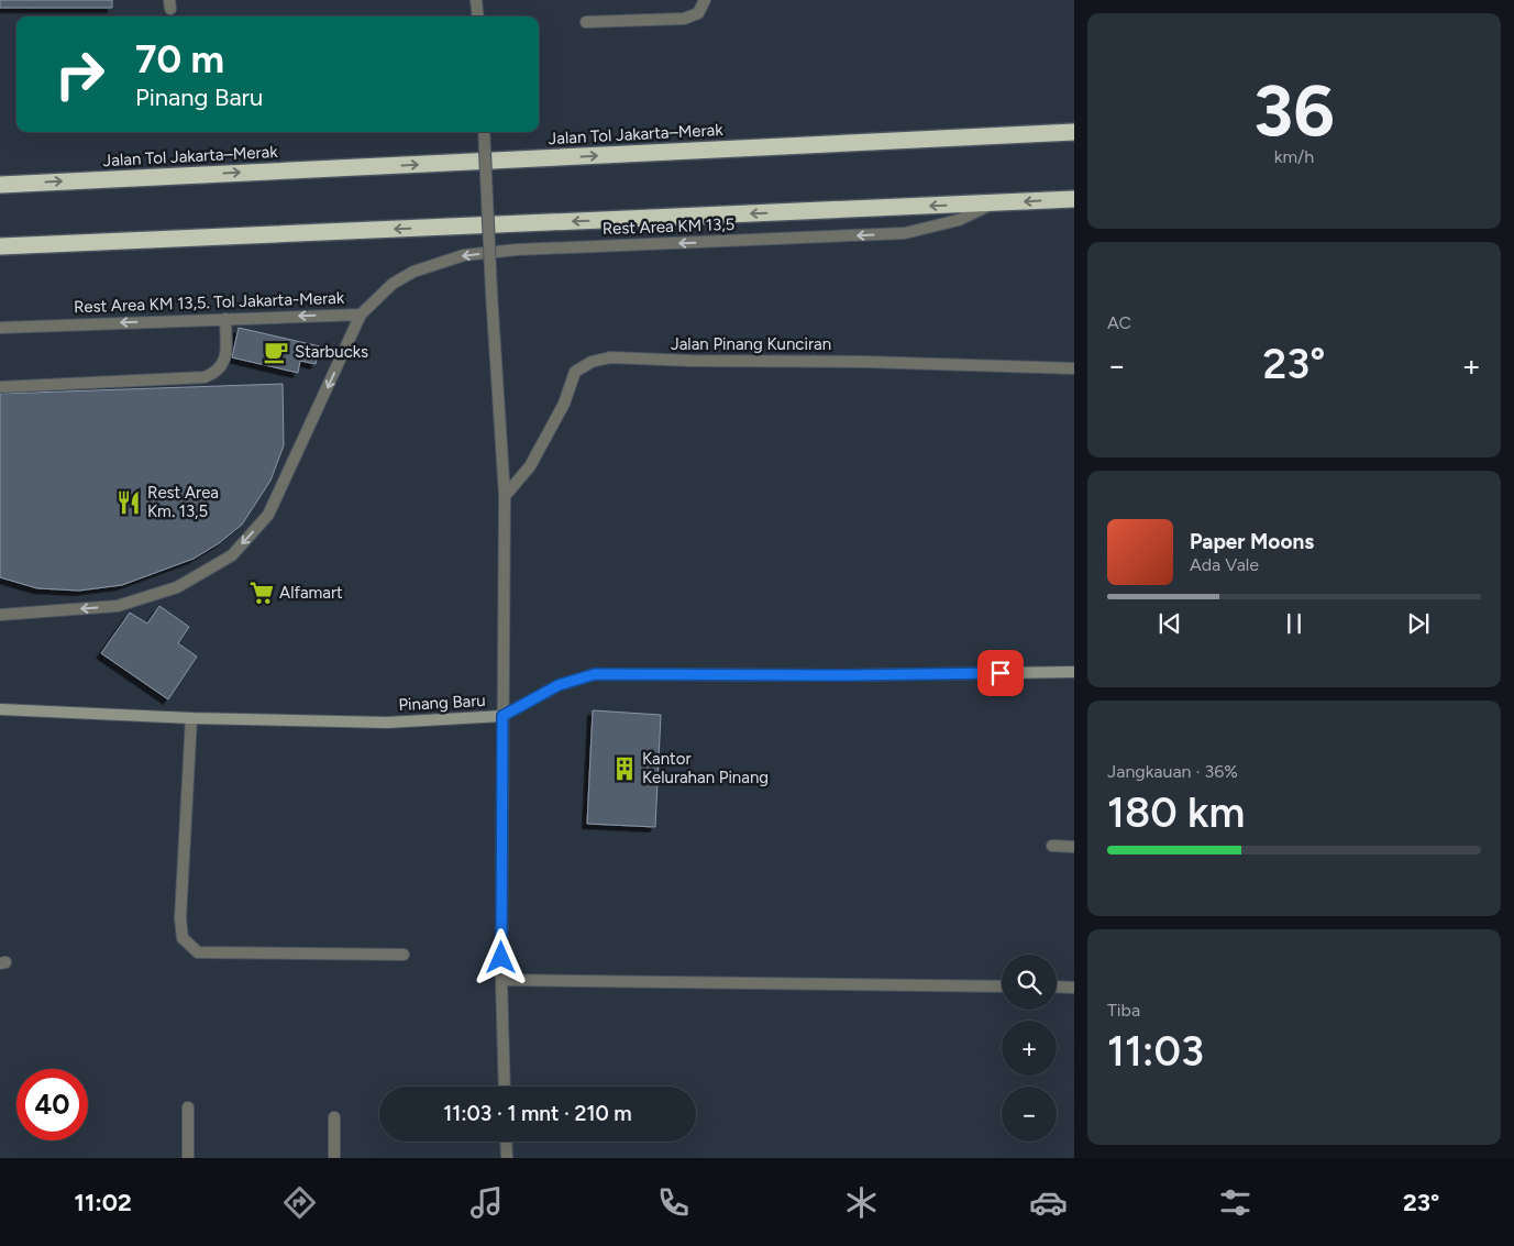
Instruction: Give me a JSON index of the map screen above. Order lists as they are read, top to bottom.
{
  "streets": {
    "highway": ["Jalan Tol Jakarta–Merak"],
    "main road": ["Pinang Baru"],
    "street": ["Rest Area KM 13,5", "Rest Area KM 13,5. Tol Jakarta-Merak", "Jalan Pinang Kunciran"]
  },
  "crossings": [
    ["Rest Area KM 13,5", "Rest Area KM 13,5. Tol Jakarta-Merak"]
  ],
  "one_way": ["Rest Area KM 13,5", "Rest Area KM 13,5. Tol Jakarta-Merak"],
  "places": {
    "cafe": ["Starbucks"],
    "restaurant": ["Rest Area Km. 13,5"],
    "supermarket": ["Alfamart"],
    "building": ["Kantor Kelurahan Pinang"]
  },
  "page": {
    "tile": [
      ["36", "km/h"],
      "AC",
      ["Jangkauan · 36%", "180 km"],
      ["Tiba", "11:03"]
    ],
    "turn": ["70 m", "Pinang Baru"],
    "heat": ["−", "23°", "+"],
    "song": ["Paper Moons", "Ada Vale"],
    "map_buttons": ["+", "−"],
    "limit": "40",
    "trip": "11:03 · 1 mnt · 210 m",
    "tabs": ["11:02", "23°"]
  }
}
